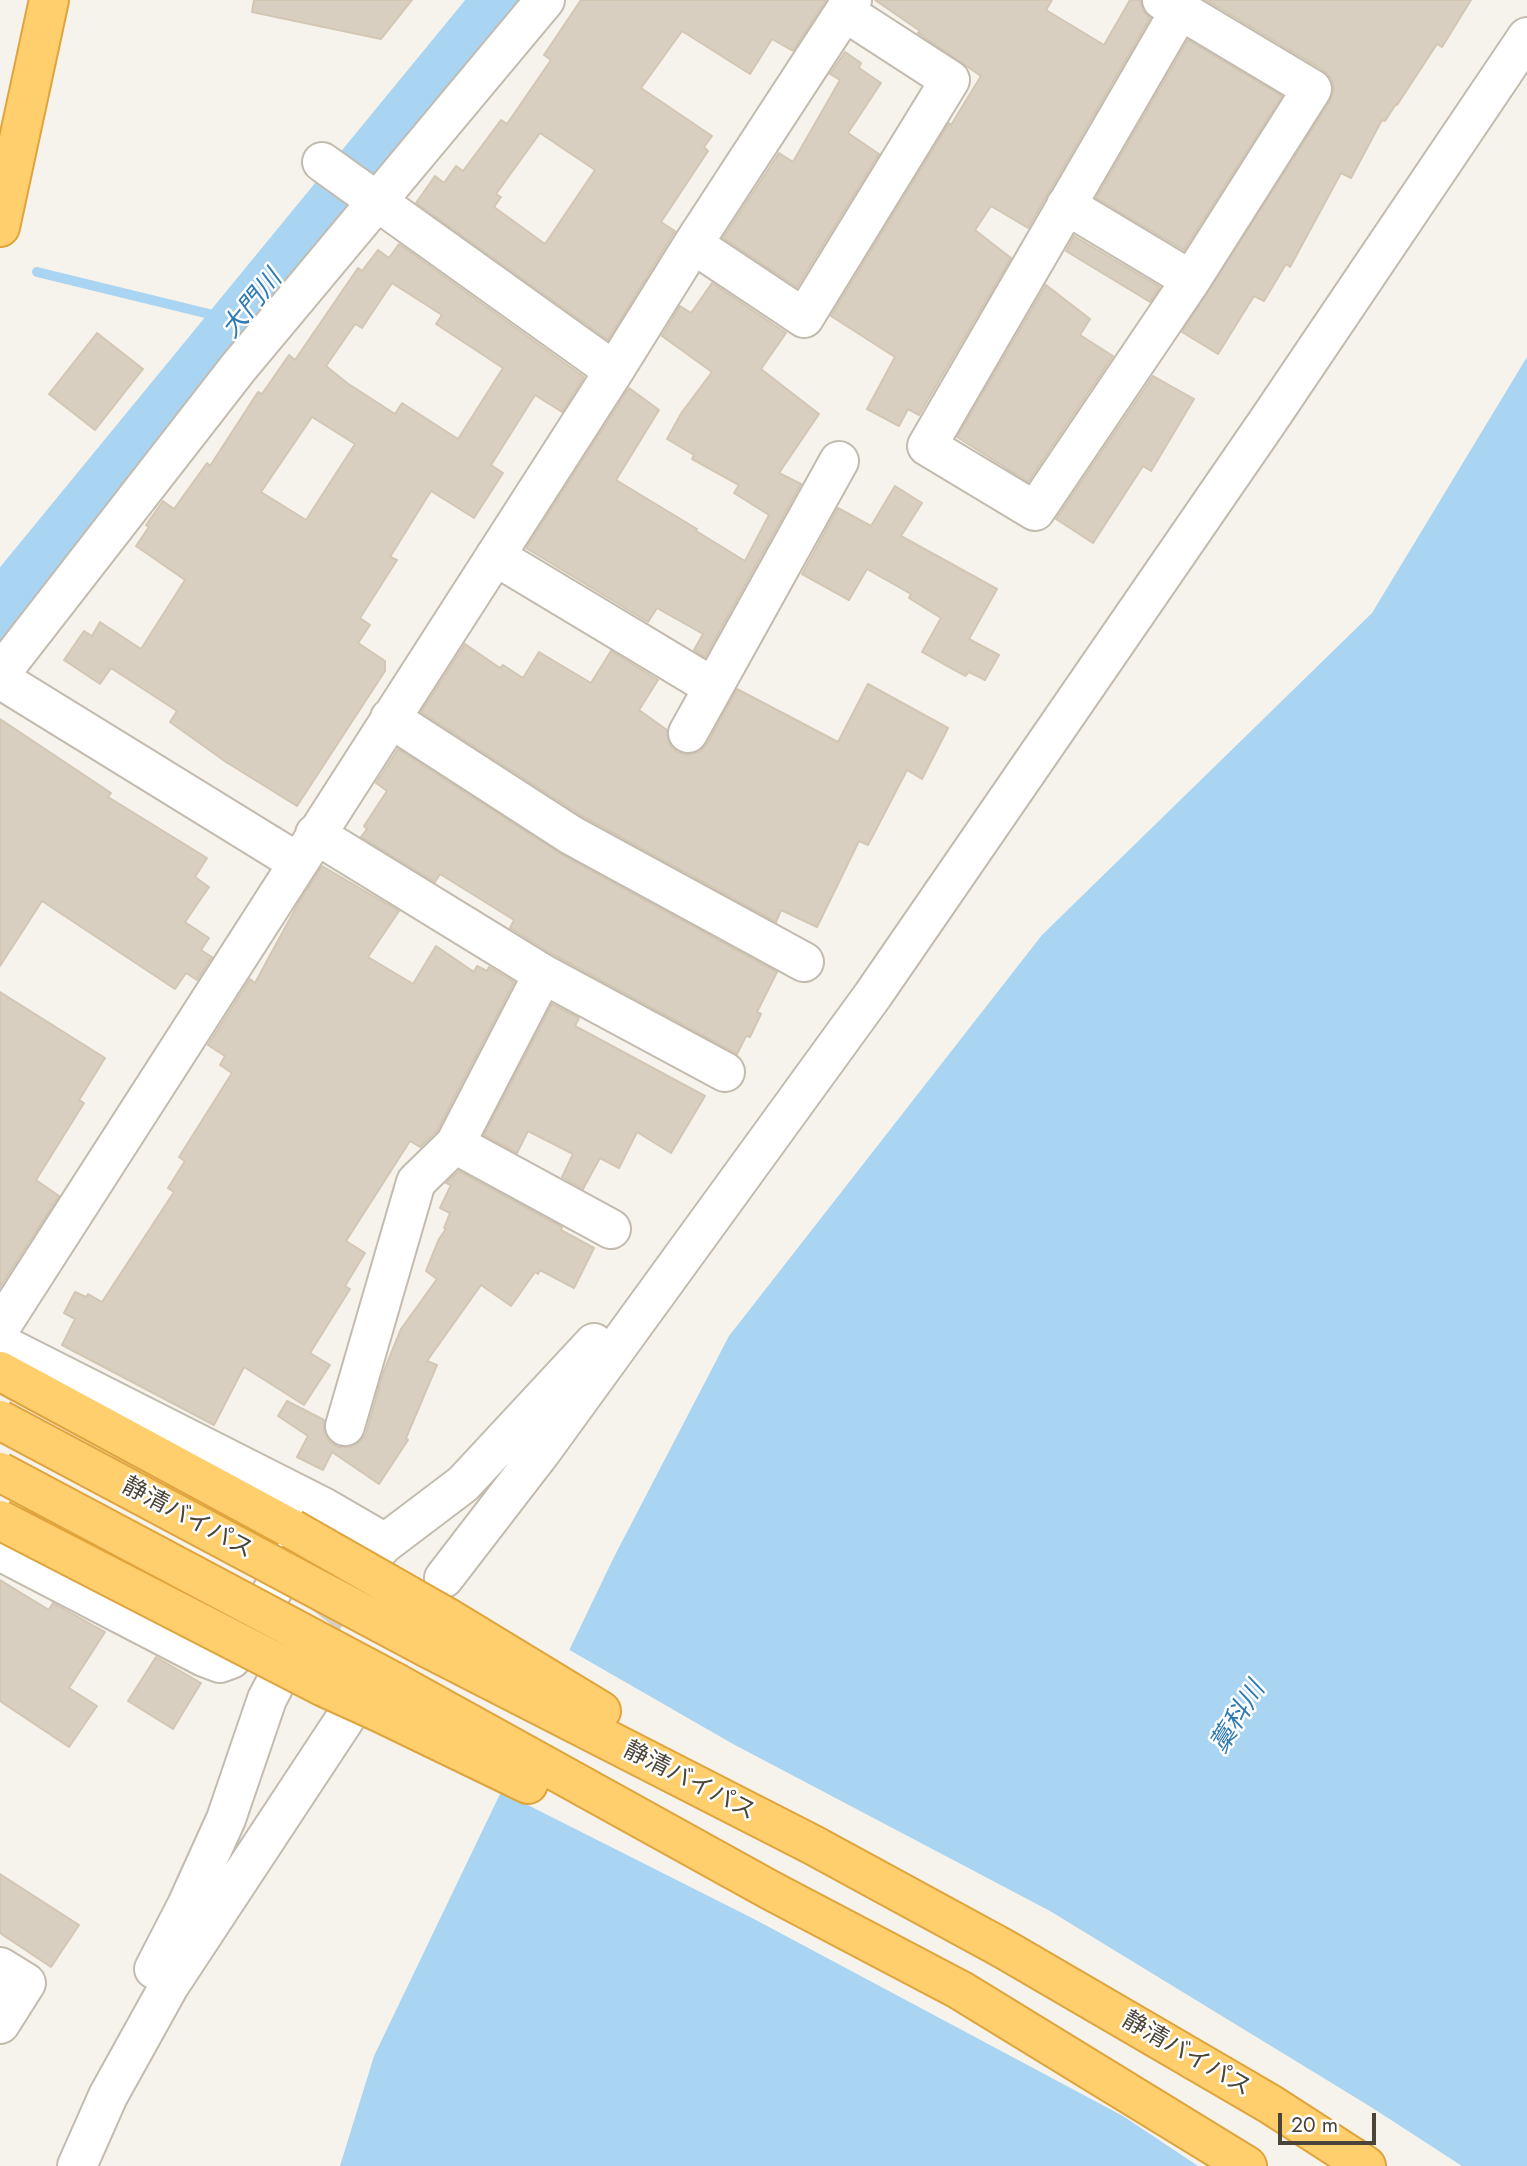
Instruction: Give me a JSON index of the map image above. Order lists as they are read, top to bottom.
{
  "streets": {
    "highway": ["静清バイパス"]
  },
  "water": ["大門川", "藁科川"],
  "scale_bar": "20 m"
}
